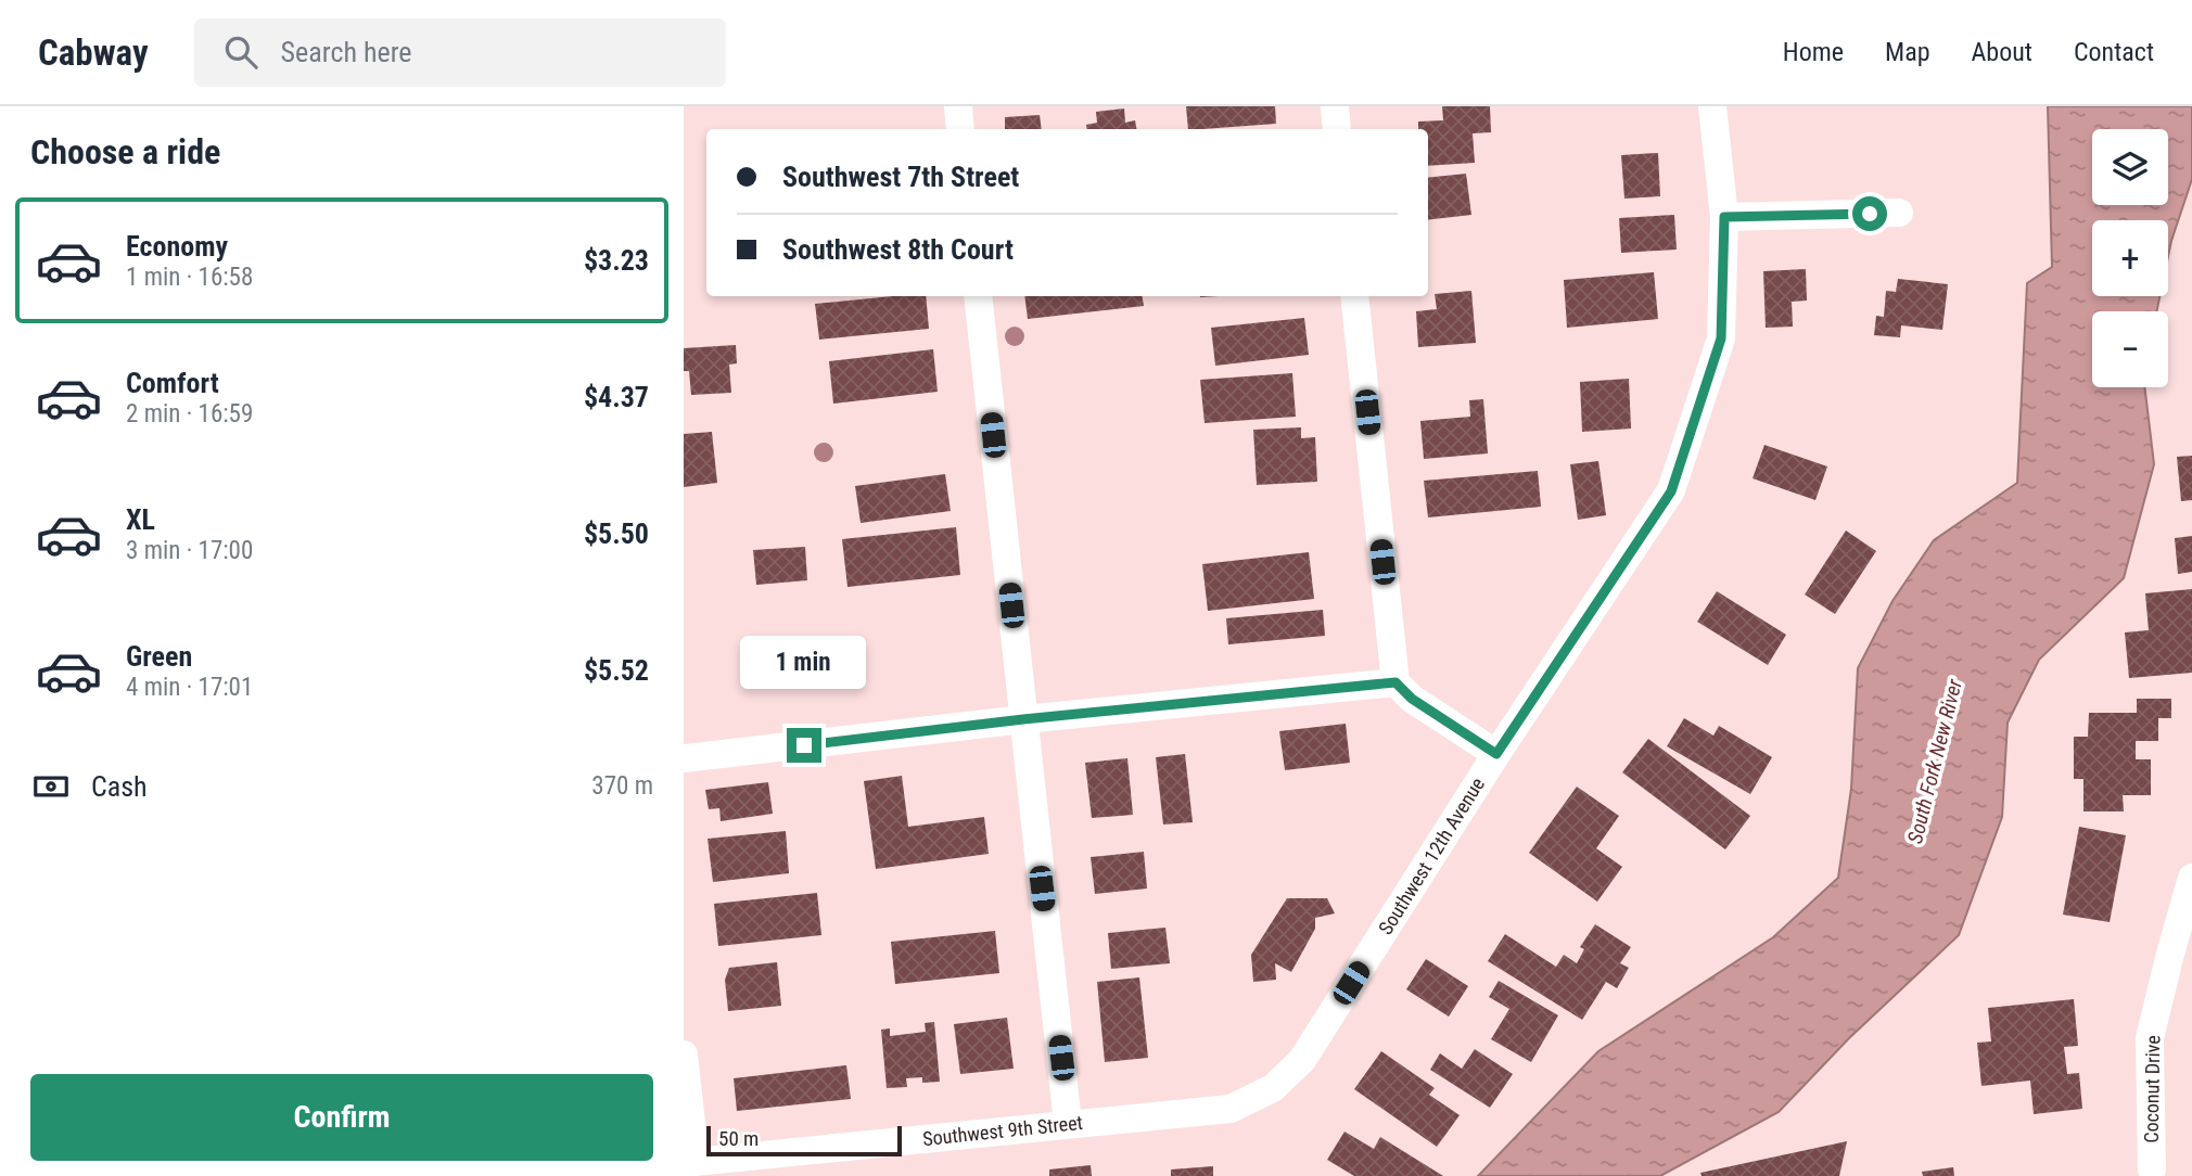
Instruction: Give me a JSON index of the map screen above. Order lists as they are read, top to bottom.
{
  "streets": {
    "street": ["Southwest 12th Avenue", "Coconut Drive", "Southwest 9th Street"]
  },
  "crossings": [
    ["Southwest 12th Avenue", "Southwest 9th Street"]
  ],
  "water": ["South Fork New River"],
  "scale_bar": "50 m",
  "page": {
    "header": "Cabway",
    "search": "Search here",
    "nav": [
      "Home",
      "Map",
      "About",
      "Contact"
    ],
    "heading": "Choose a ride",
    "map_buttons": ["+", "−"],
    "banner": ["Southwest 7th Street", "Southwest 8th Court"],
    "list": [
      {
        "name": "Economy",
        "note": "1 min · 16:58",
        "value": "$3.23"
      },
      {
        "name": "Comfort",
        "note": "2 min · 16:59",
        "value": "$4.37"
      },
      {
        "name": "XL",
        "note": "3 min · 17:00",
        "value": "$5.50"
      },
      {
        "name": "Green",
        "note": "4 min · 17:01",
        "value": "$5.52"
      }
    ],
    "bubble": "1 min",
    "pay": ["Cash", "370 m"],
    "buttons": "Confirm",
    "scale": "50 m"
  }
}
